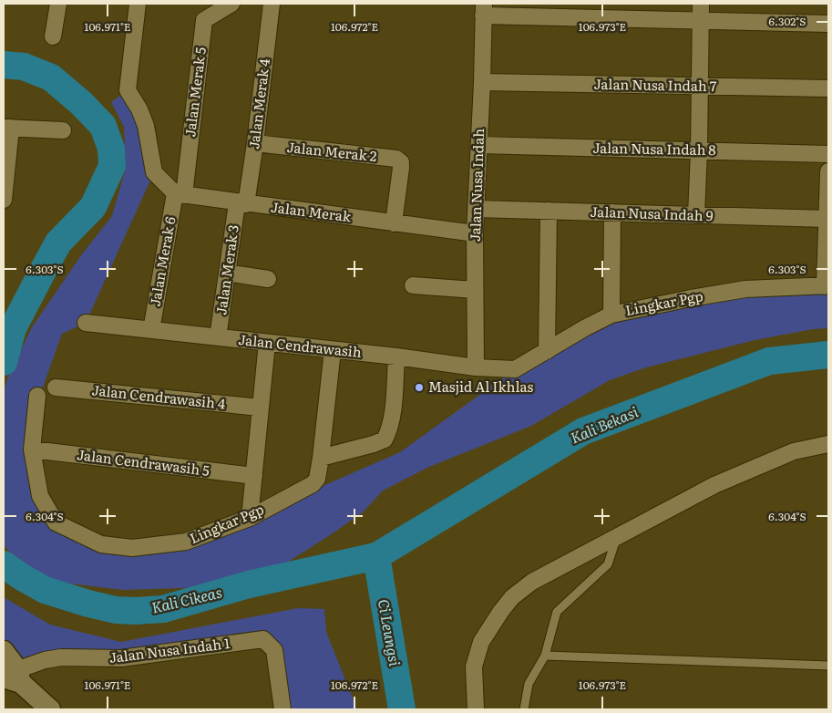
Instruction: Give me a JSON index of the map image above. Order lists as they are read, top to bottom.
{
  "streets": {
    "street": [
      "Jalan Nusa Indah 7",
      "Jalan Merak 5",
      "Jalan Merak 4",
      "Jalan Nusa Indah 8",
      "Jalan Merak 2",
      "Jalan Nusa Indah",
      "Jalan Merak",
      "Jalan Nusa Indah 9",
      "Jalan Merak 6",
      "Jalan Merak 3",
      "Lingkar Pgp",
      "Jalan Cendrawasih",
      "Jalan Cendrawasih 4",
      "Jalan Cendrawasih 5",
      "Jalan Nusa Indah 1"
    ]
  },
  "crossings": [
    ["Jalan Nusa Indah 7", "Jalan Nusa Indah"],
    ["Jalan Merak 5", "Jalan Merak"],
    ["Jalan Merak 5", "Jalan Merak 6"],
    ["Jalan Merak 4", "Jalan Merak 2"],
    ["Jalan Merak 4", "Jalan Merak"],
    ["Jalan Merak 4", "Jalan Merak 3"],
    ["Jalan Nusa Indah 8", "Jalan Nusa Indah"],
    ["Jalan Merak 2", "Jalan Merak"],
    ["Jalan Nusa Indah", "Jalan Merak"],
    ["Jalan Nusa Indah", "Jalan Nusa Indah 9"],
    ["Jalan Nusa Indah", "Jalan Cendrawasih"],
    ["Jalan Merak", "Jalan Merak 6"],
    ["Jalan Merak", "Jalan Merak 3"],
    ["Jalan Merak 6", "Jalan Cendrawasih"],
    ["Jalan Merak 3", "Jalan Cendrawasih"],
    ["Lingkar Pgp", "Jalan Cendrawasih"],
    ["Lingkar Pgp", "Jalan Cendrawasih 5"]
  ],
  "water": ["Kali Bekasi", "Kali Cikeas", "Ci Leungsi"],
  "places": ["Masjid Al Ikhlas"],
  "coordinates": [
    "6.302°S",
    "106.971°E",
    "106.972°E",
    "106.973°E",
    "6.303°S",
    "6.304°S"
  ]
}
